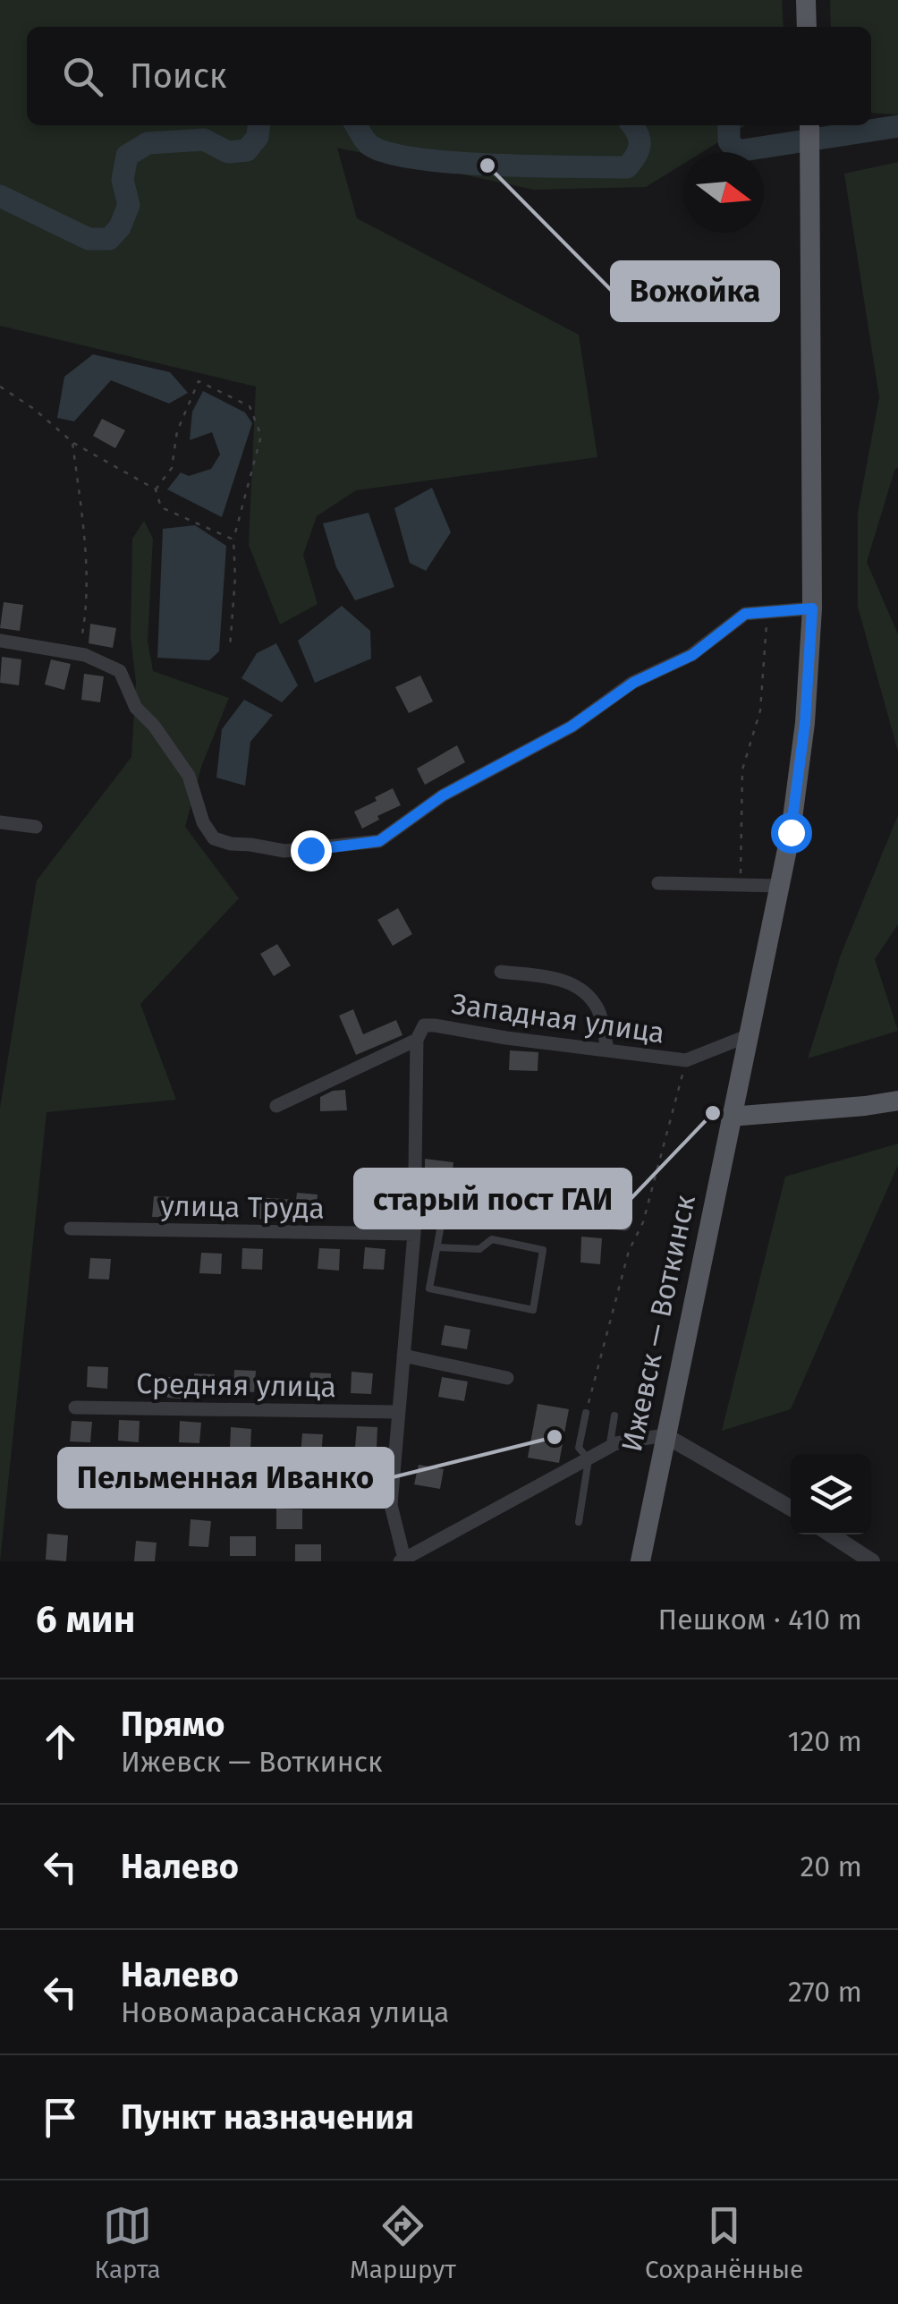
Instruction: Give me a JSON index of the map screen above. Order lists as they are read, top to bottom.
{
  "streets": {
    "main road": ["Ижевск — Воткинск"],
    "street": ["Западная улица", "улица Труда", "Средняя улица"]
  },
  "places": ["Вожойка", "старый пост ГАИ", "Пельменная Иванко"],
  "north": "right",
  "page": {
    "search": "Поиск",
    "heading": ["6 мин", "Пешком · 410 m"],
    "list": [
      ["Прямо", "Ижевск — Воткинск", "120 m"],
      ["Налево", "20 m"],
      ["Налево", "Новомарасанская улица", "270 m"],
      "Пункт назначения"
    ],
    "nav": ["Карта", "Маршрут", "Сохранённые"]
  }
}
